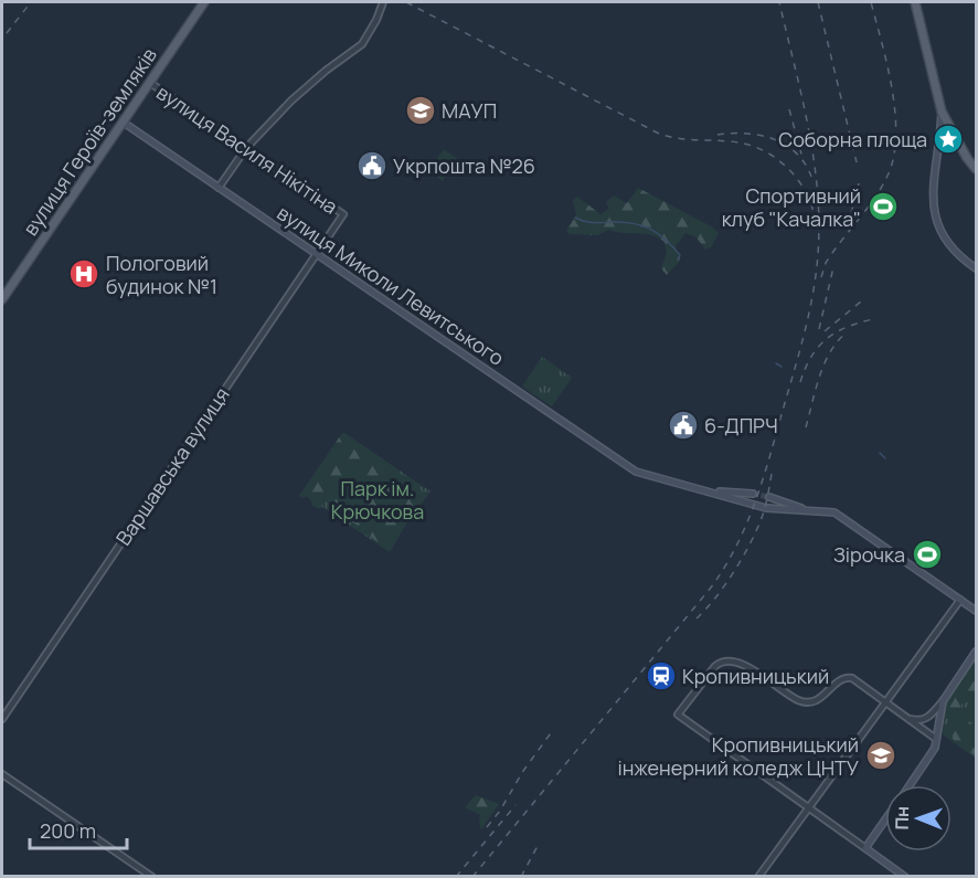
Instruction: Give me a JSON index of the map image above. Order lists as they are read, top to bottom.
{
  "streets": {
    "main road": ["вулиця Героїв-земляків", "вулиця Миколи Левитського"],
    "street": ["вулиця Василя Нікітіна", "Варшавська вулиця"]
  },
  "crossings": [
    ["вулиця Героїв-земляків", "вулиця Василя Нікітіна"],
    ["вулиця Героїв-земляків", "вулиця Миколи Левитського"],
    ["вулиця Василя Нікітіна", "Варшавська вулиця"],
    ["вулиця Миколи Левитського", "Варшавська вулиця"]
  ],
  "parks": ["Парк ім. Крючкова"],
  "places": {
    "school or university": ["МАУП", "Кропивницький інженерний коледж ЦНТУ"],
    "place": ["Соборна площа"],
    "public building": ["Укрпошта №26", "6-ДПРЧ"],
    "sports": ["Спортивний клуб \"Качалка\"", "Зірочка"],
    "hospital": ["Пологовий будинок №1"],
    "station": ["Кропивницький"]
  },
  "scale_bar": "200 m",
  "north": "left"
}
